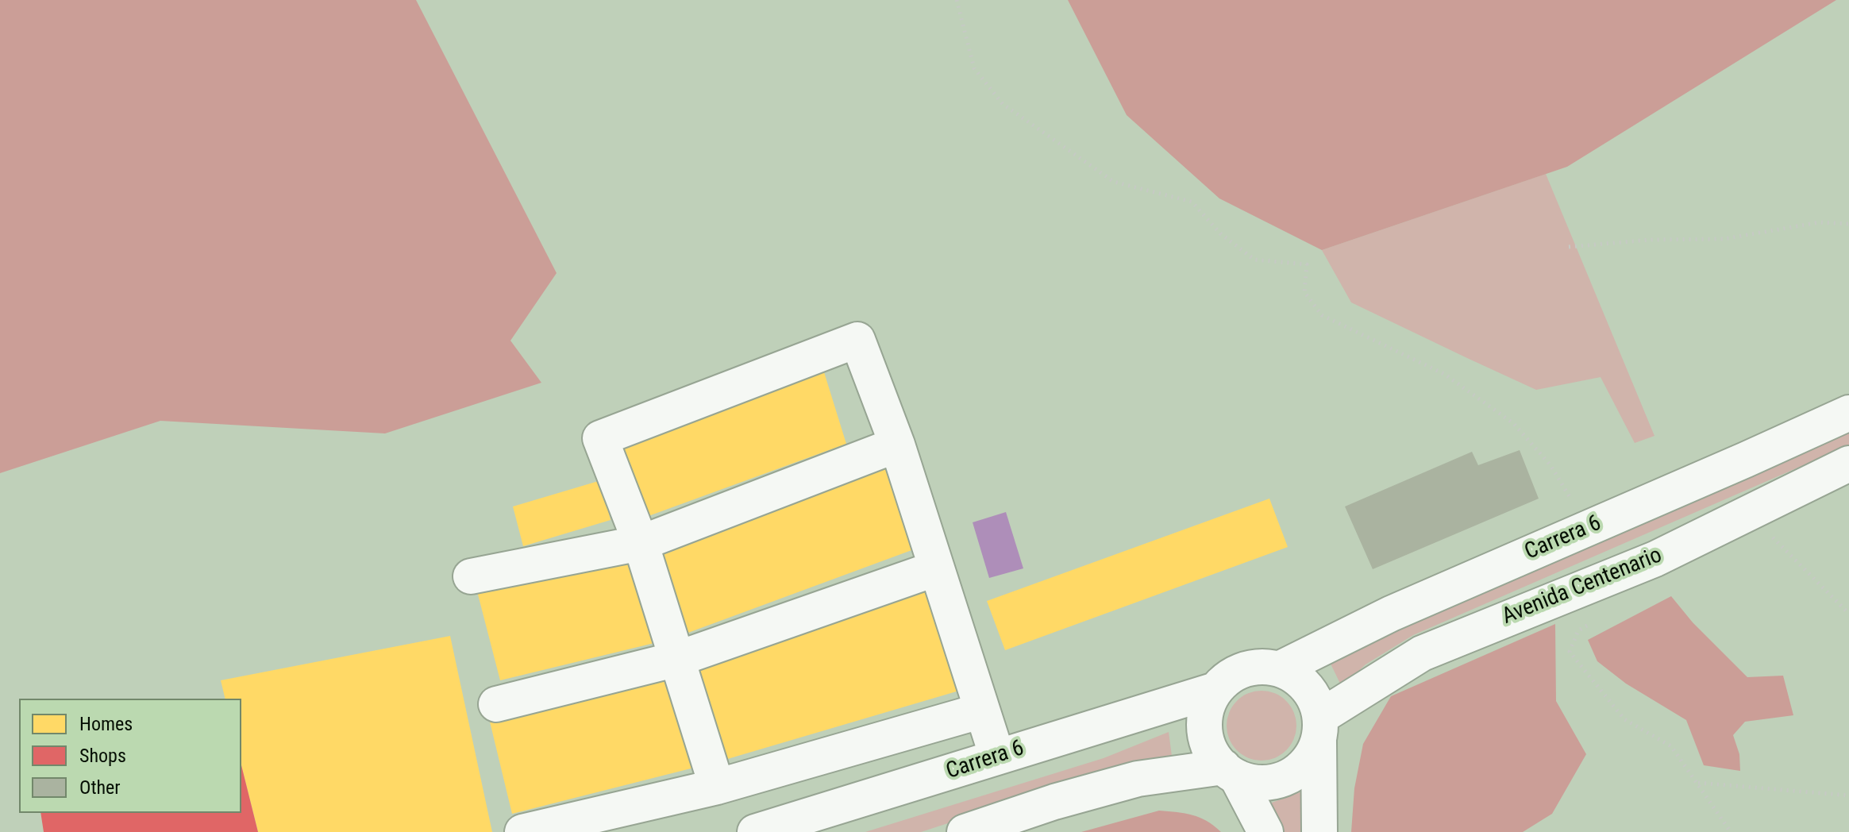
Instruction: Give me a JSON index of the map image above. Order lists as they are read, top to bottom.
{
  "streets": {
    "street": ["Carrera 6", "Avenida Centenario"]
  },
  "crossings": [
    ["Carrera 6", "Avenida Centenario"]
  ],
  "legend": ["Homes", "Shops", "Other"]
}
